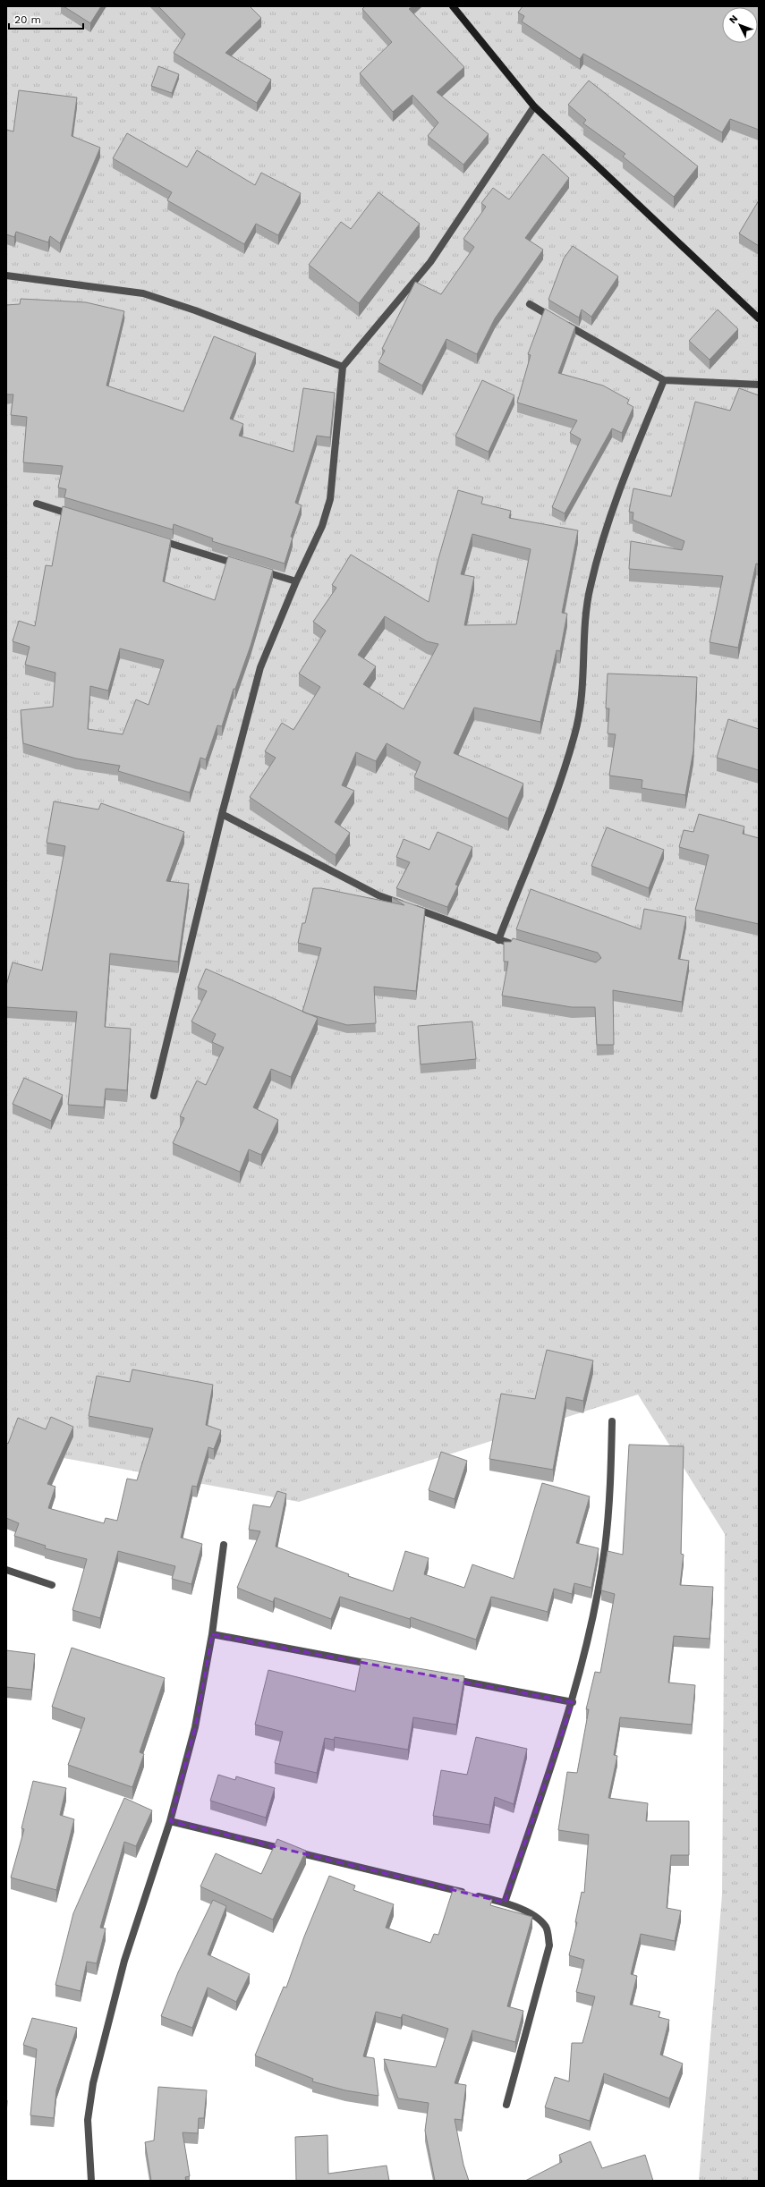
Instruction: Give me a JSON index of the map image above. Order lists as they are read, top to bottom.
{
  "scale_bar": "20 m",
  "north": "top left"
}
